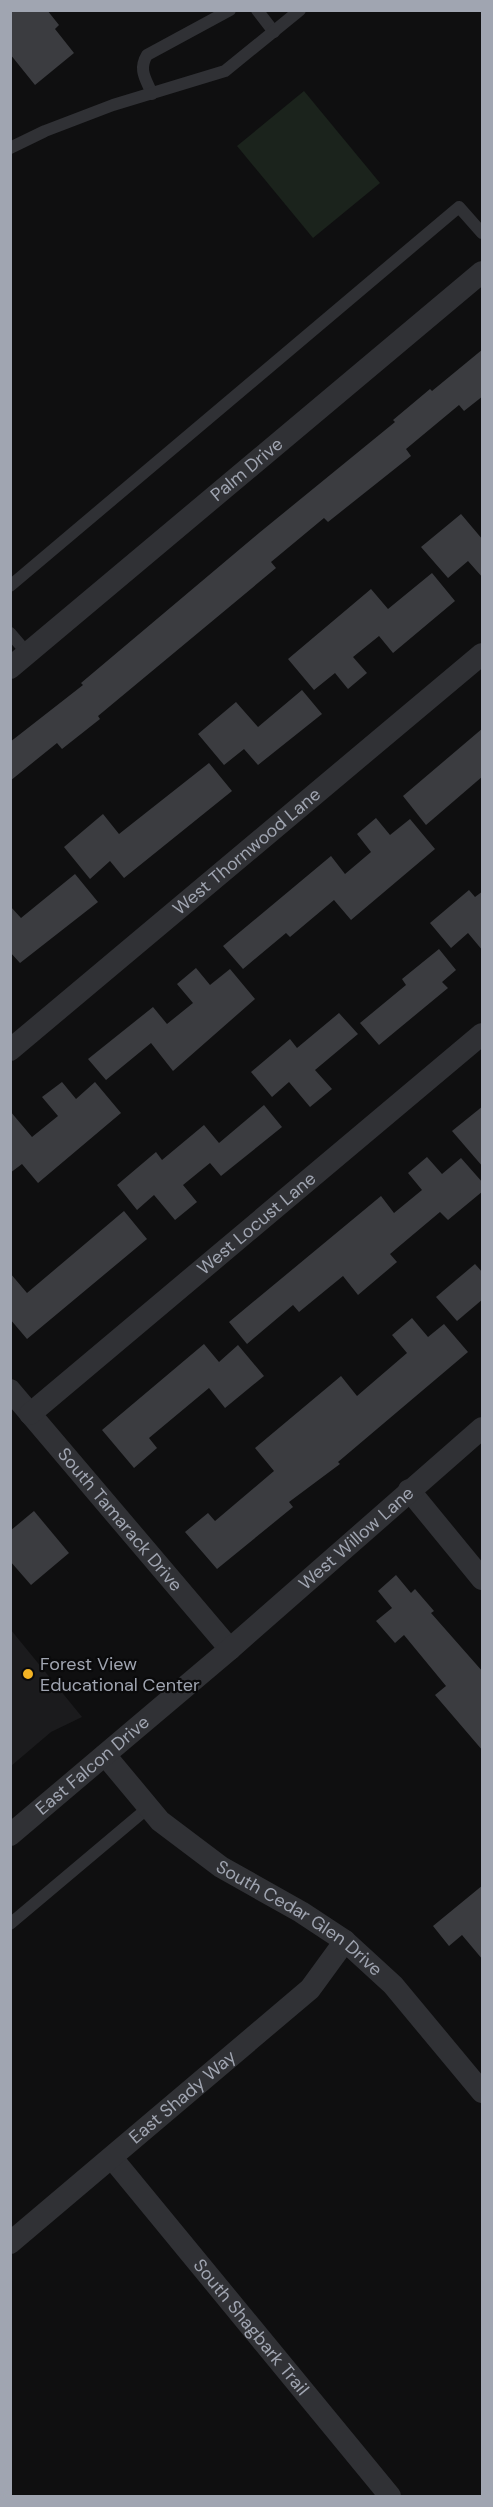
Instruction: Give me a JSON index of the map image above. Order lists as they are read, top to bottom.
{
  "streets": {
    "street": [
      "Palm Drive",
      "West Thornwood Lane",
      "West Locust Lane",
      "South Tamarack Drive",
      "West Willow Lane",
      "East Falcon Drive",
      "South Cedar Glen Drive",
      "East Shady Way",
      "South Shagbark Trail"
    ]
  },
  "crossings": [
    ["West Locust Lane", "South Tamarack Drive"],
    ["South Tamarack Drive", "West Willow Lane"],
    ["South Tamarack Drive", "East Falcon Drive"],
    ["West Willow Lane", "East Falcon Drive"],
    ["East Falcon Drive", "South Cedar Glen Drive"],
    ["South Cedar Glen Drive", "East Shady Way"],
    ["East Shady Way", "South Shagbark Trail"]
  ],
  "places": ["Forest View Educational Center"]
}
